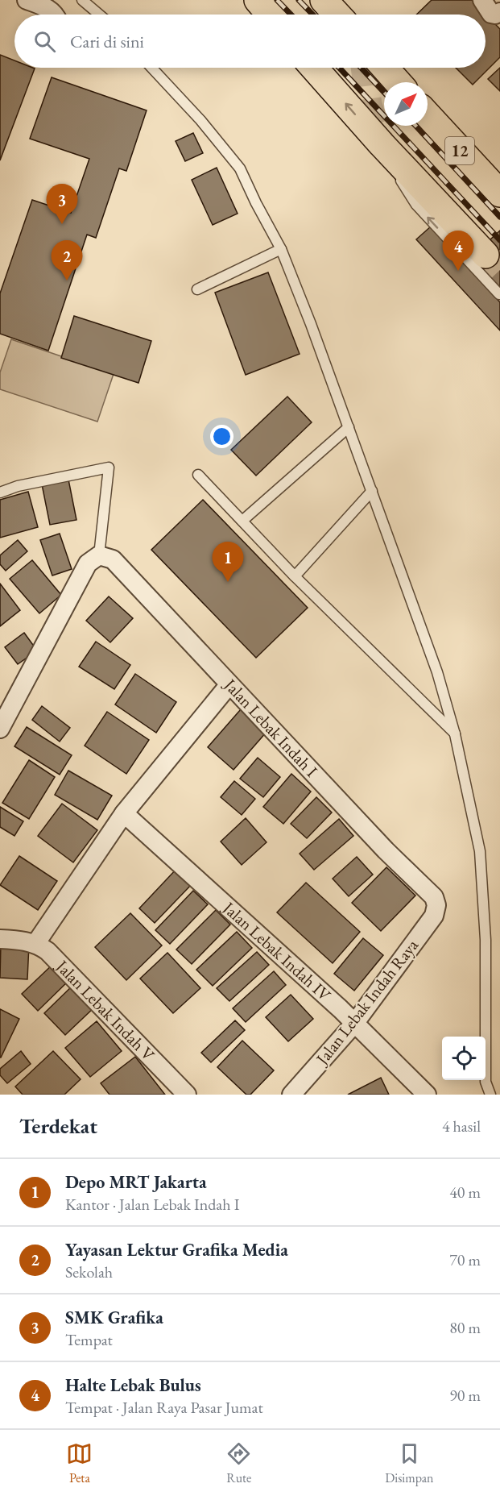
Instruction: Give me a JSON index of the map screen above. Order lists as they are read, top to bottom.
{
  "streets": {
    "highway": ["12"],
    "street": [
      "Jalan Lebak Indah I",
      "Jalan Lebak Indah IV",
      "Jalan Lebak Indah Raya",
      "Jalan Lebak Indah V"
    ]
  },
  "crossings": [
    ["Jalan Lebak Indah I", "Jalan Lebak Indah Raya"],
    ["Jalan Lebak Indah IV", "Jalan Lebak Indah Raya"]
  ],
  "north": "top right",
  "page": {
    "search": "Cari di sini",
    "pins": [
      "3",
      "4",
      "2",
      "1"
    ],
    "heading": ["Terdekat", "4 hasil"],
    "list": [
      {
        "mark": "1",
        "name": "Depo MRT Jakarta",
        "note": "Kantor · Jalan Lebak Indah I",
        "value": "40 m"
      },
      {
        "mark": "2",
        "name": "Yayasan Lektur Grafika Media",
        "note": "Sekolah",
        "value": "70 m"
      },
      {
        "mark": "3",
        "name": "SMK Grafika",
        "note": "Tempat",
        "value": "80 m"
      },
      {
        "mark": "4",
        "name": "Halte Lebak Bulus",
        "note": "Tempat · Jalan Raya Pasar Jumat",
        "value": "90 m"
      }
    ],
    "nav": ["Peta", "Rute", "Disimpan"]
  }
}
